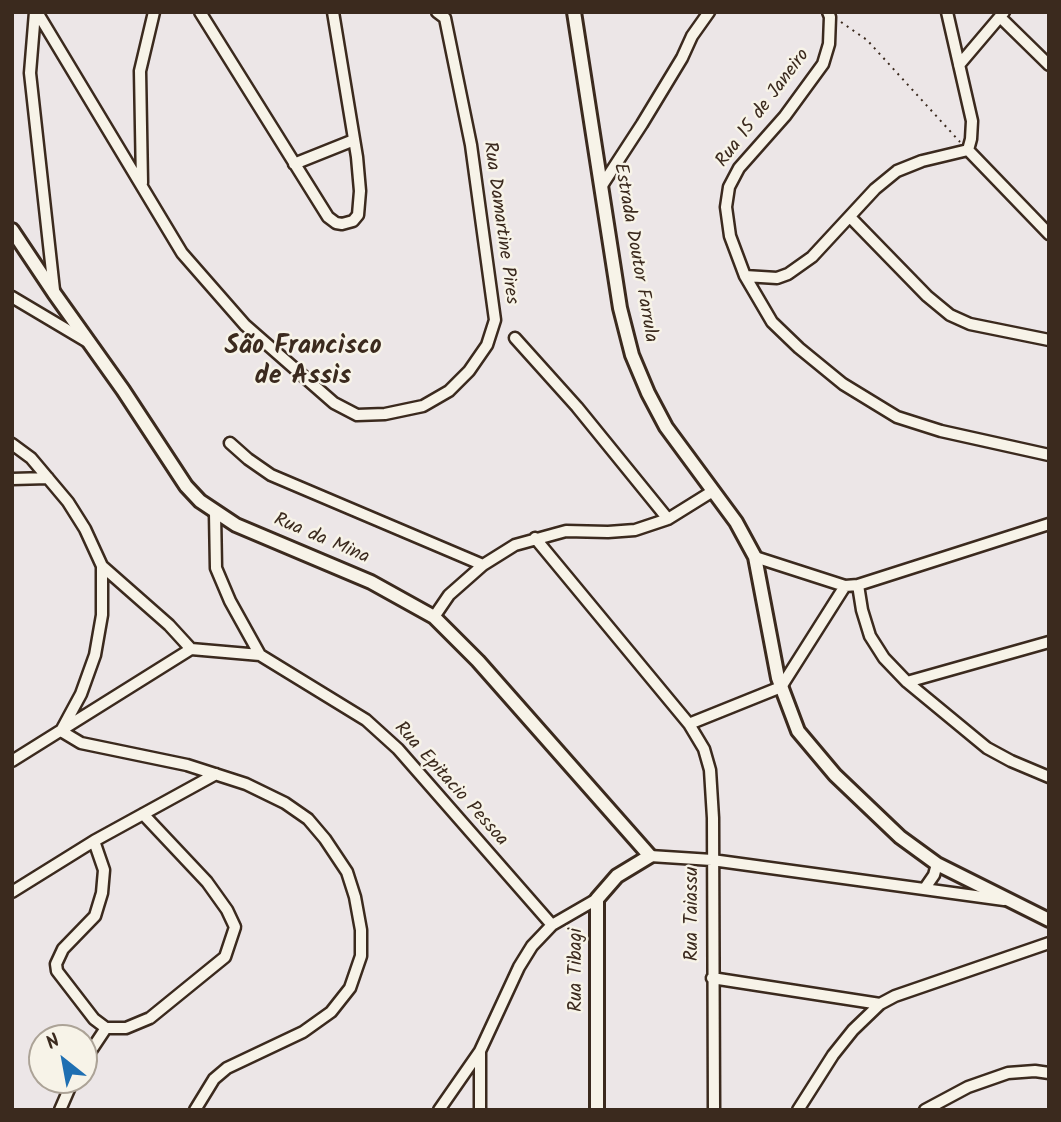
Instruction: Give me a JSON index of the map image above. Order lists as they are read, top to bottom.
{
  "streets": {
    "street": [
      "Rua 15 de Janeiro",
      "Rua Damartine Pires",
      "Estrada Doutor Farrula",
      "Rua da Mina",
      "Rua Epitacio Pessoa",
      "Rua Taiassu",
      "Rua Tibagi"
    ]
  },
  "districts": ["São Francisco de Assis"],
  "north": "top left"
}
